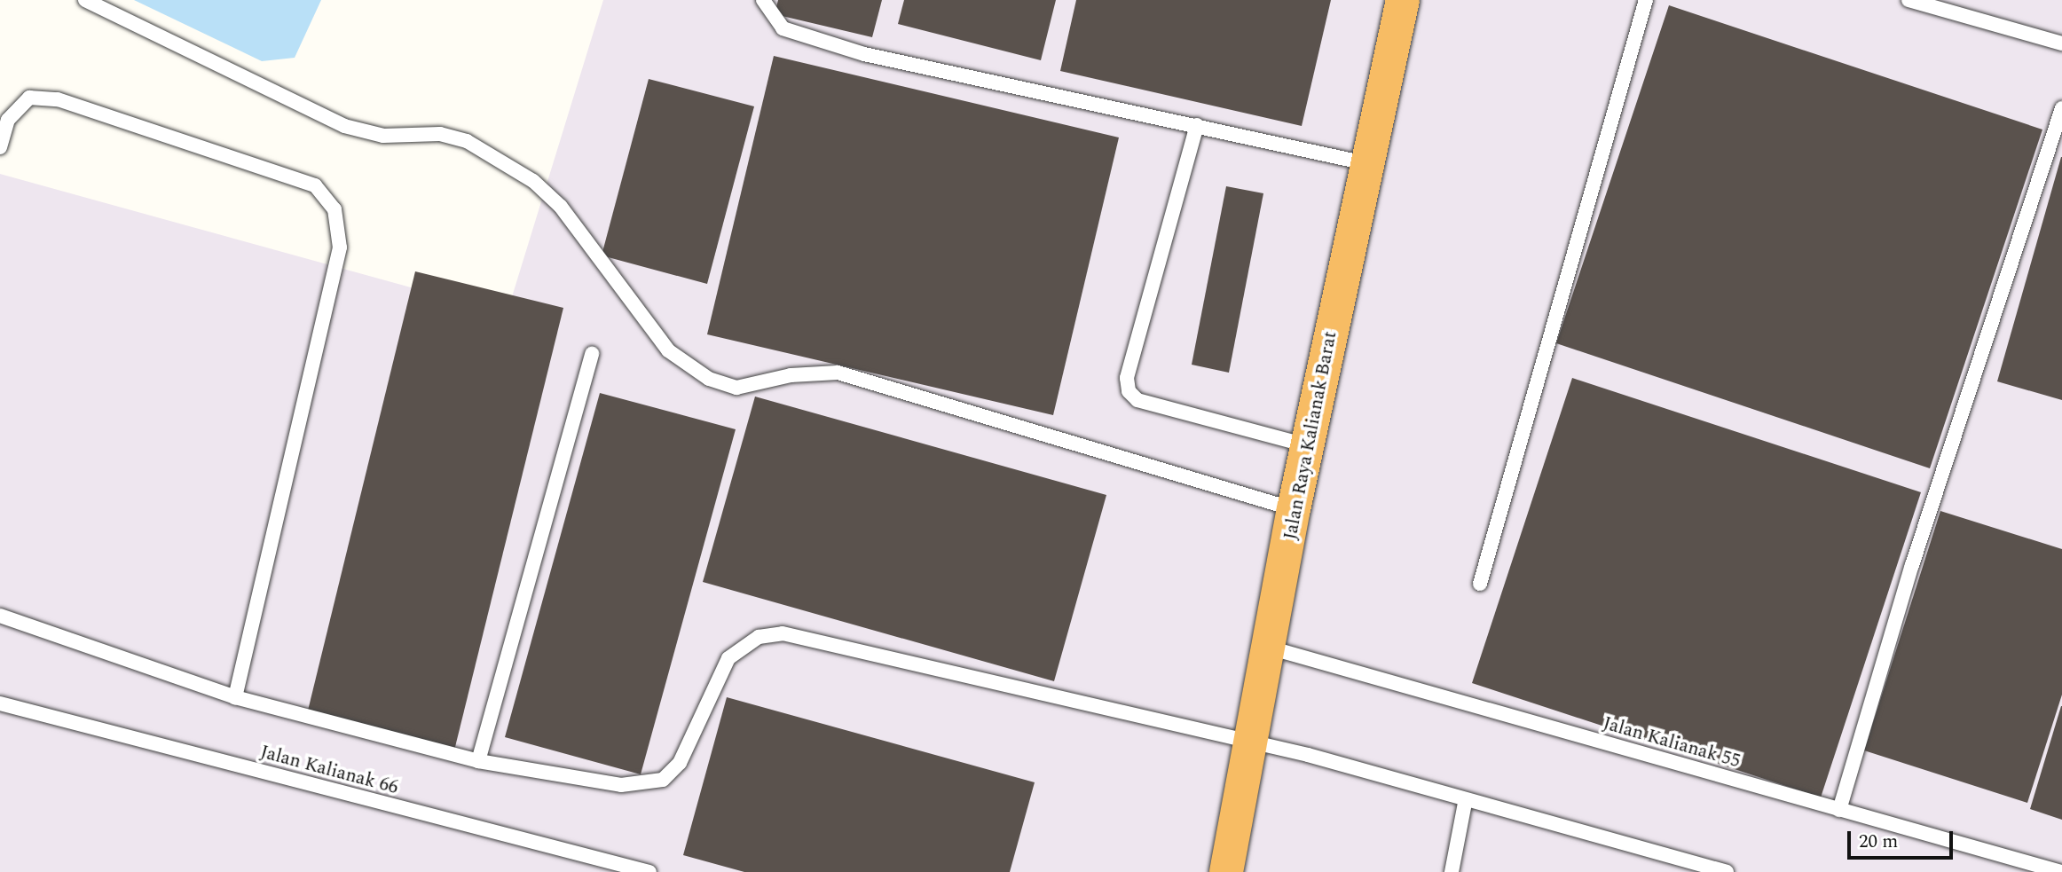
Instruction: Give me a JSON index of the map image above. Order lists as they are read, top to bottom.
{
  "streets": {
    "highway": ["Jalan Raya Kalianak Barat"],
    "lane": ["Jalan Kalianak 55", "Jalan Kalianak 66"]
  },
  "crossings": [
    ["Jalan Raya Kalianak Barat", "Jalan Kalianak 55"]
  ],
  "scale_bar": "20 m"
}
